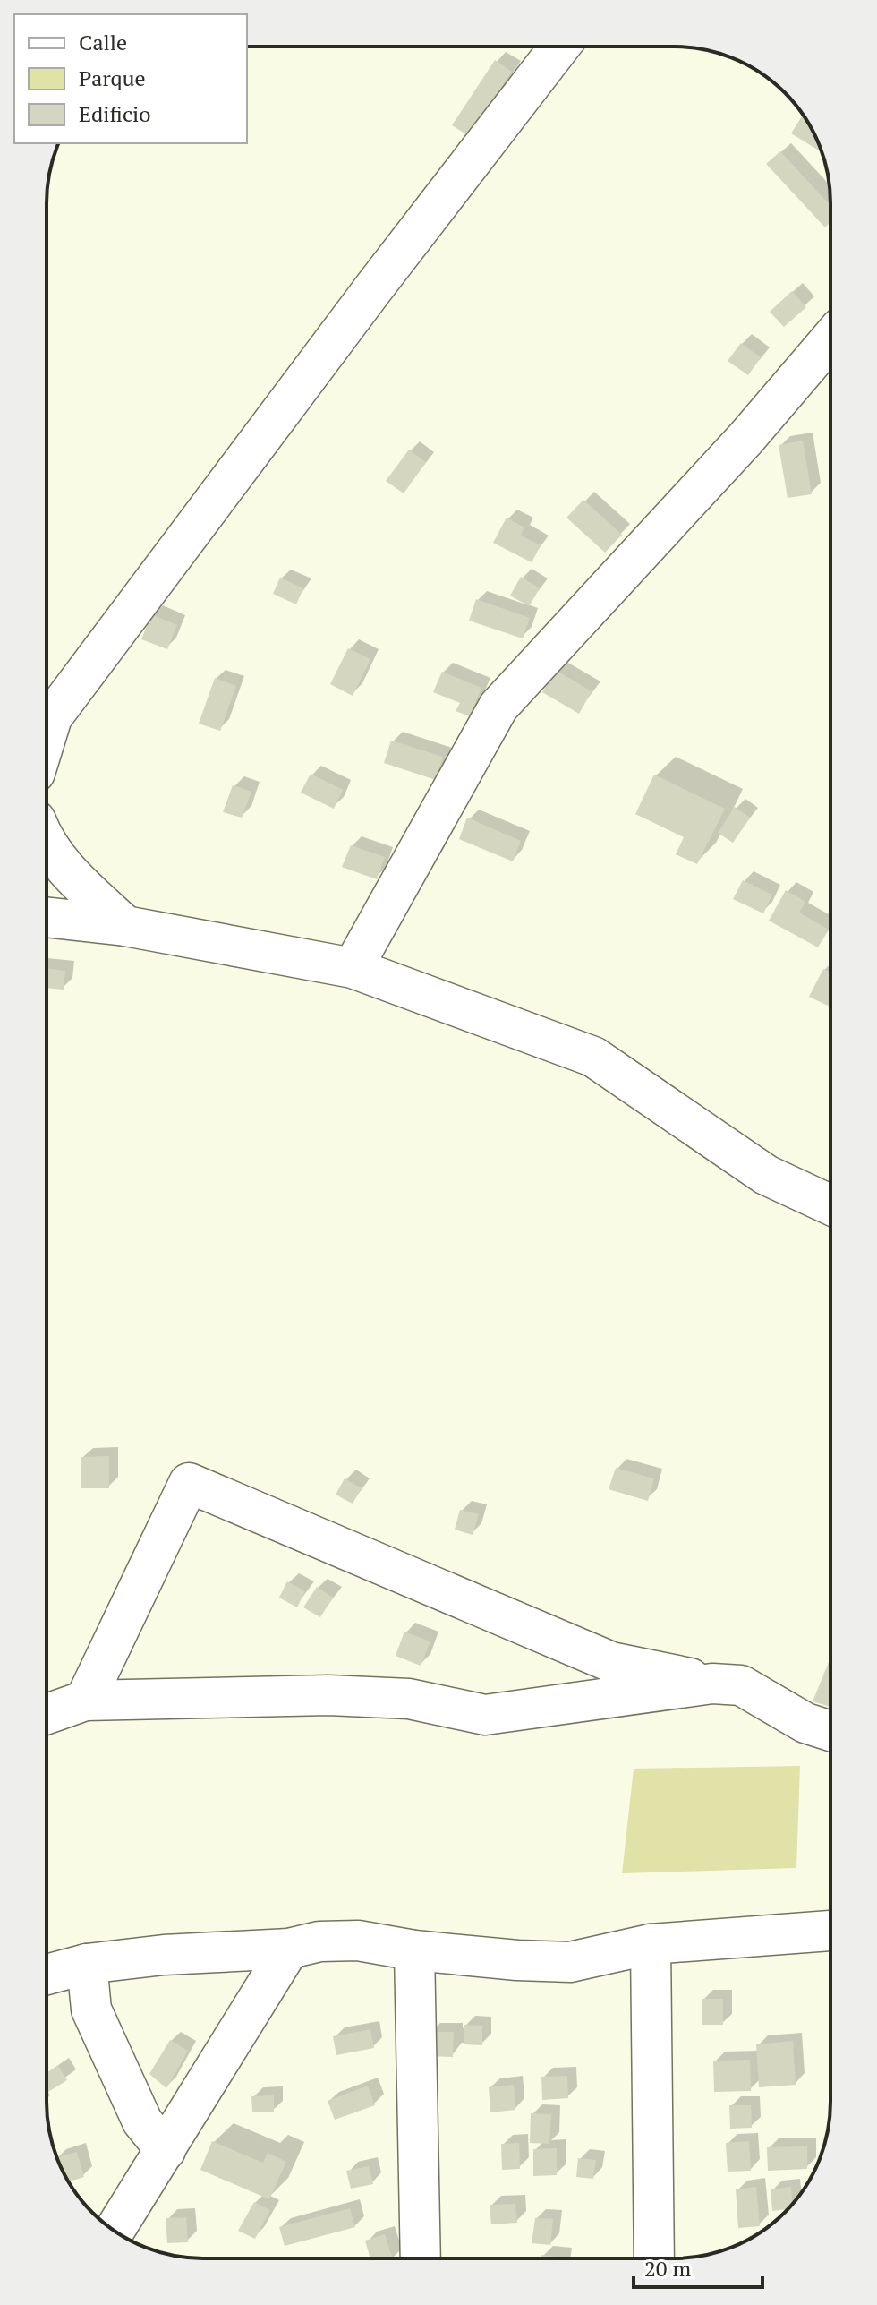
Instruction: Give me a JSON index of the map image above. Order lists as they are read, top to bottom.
{
  "legend": ["Calle", "Parque", "Edificio"],
  "scale_bar": "20 m"
}
